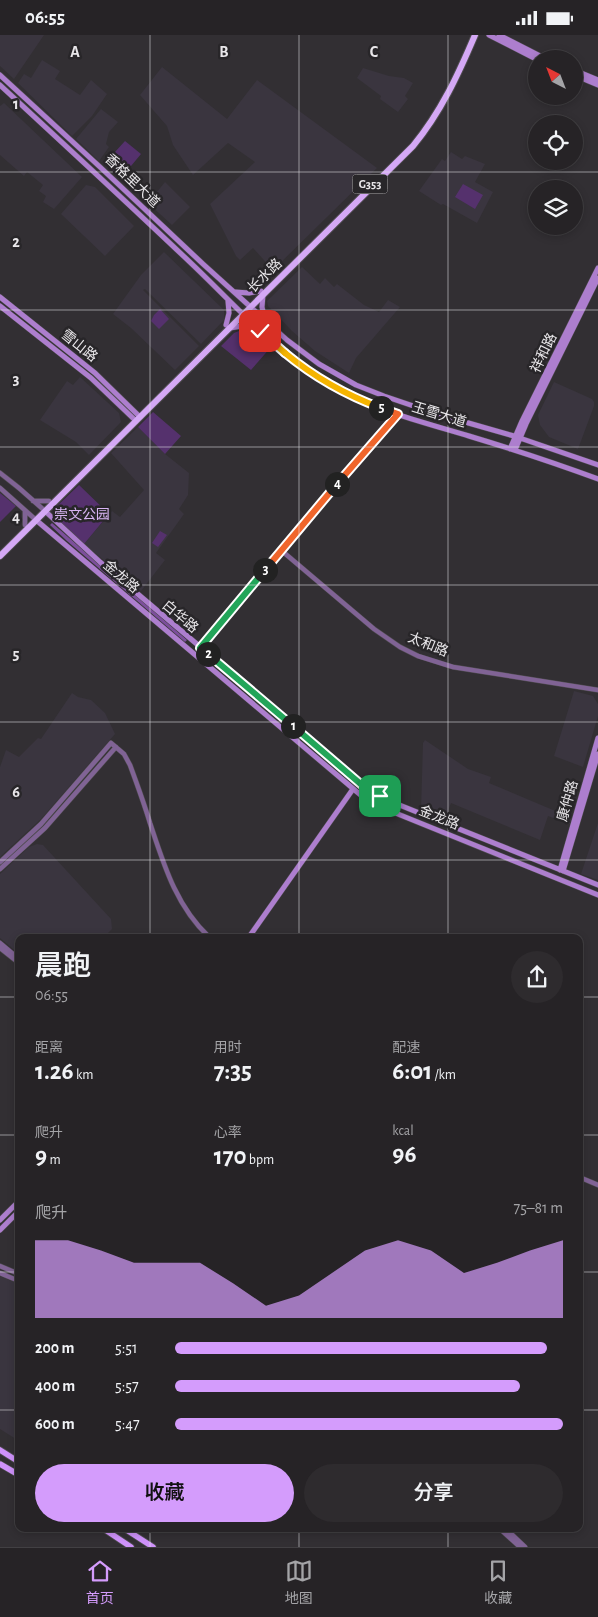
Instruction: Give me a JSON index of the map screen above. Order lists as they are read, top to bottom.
{
  "streets": {
    "highway": ["G353", "长水路"],
    "main road": [
      "香格里大道",
      "雪山路",
      "祥和路",
      "玉雪大道",
      "金龙路",
      "白华路",
      "康仲路"
    ],
    "street": ["太和路"]
  },
  "crossings": [
    ["香格里大道", "长水路"],
    ["香格里大道", "玉雪大道"],
    ["长水路", "雪山路"],
    ["长水路", "玉雪大道"],
    ["长水路", "金龙路"],
    ["长水路", "白华路"],
    ["祥和路", "玉雪大道"],
    ["金龙路", "白华路"],
    ["金龙路", "康仲路"]
  ],
  "parks": ["崇文公园"],
  "north": "top left",
  "page": {
    "status": "06:55",
    "pins": [
      "5",
      "4",
      "3",
      "2",
      "1"
    ],
    "heading": ["晨跑", "06:55"],
    "stats": [
      ["距离", "1.26 km"],
      ["用时", "7:35"],
      ["配速", "6:01 /km"],
      ["爬升", "9 m"],
      ["心率", "170 bpm"],
      ["kcal", "96"]
    ],
    "chart": ["爬升", "75–81 m"],
    "list": [
      {
        "name": "200 m",
        "note": "5:51"
      },
      {
        "name": "400 m",
        "note": "5:57"
      },
      {
        "name": "600 m",
        "note": "5:47"
      }
    ],
    "buttons": ["收藏", "分享"],
    "tabs": ["首页", "地图", "收藏"]
  },
  "grid": {
    "columns": ["A", "B", "C"],
    "rows": [
      "1",
      "2",
      "3",
      "4",
      "5",
      "6"
    ]
  }
}
